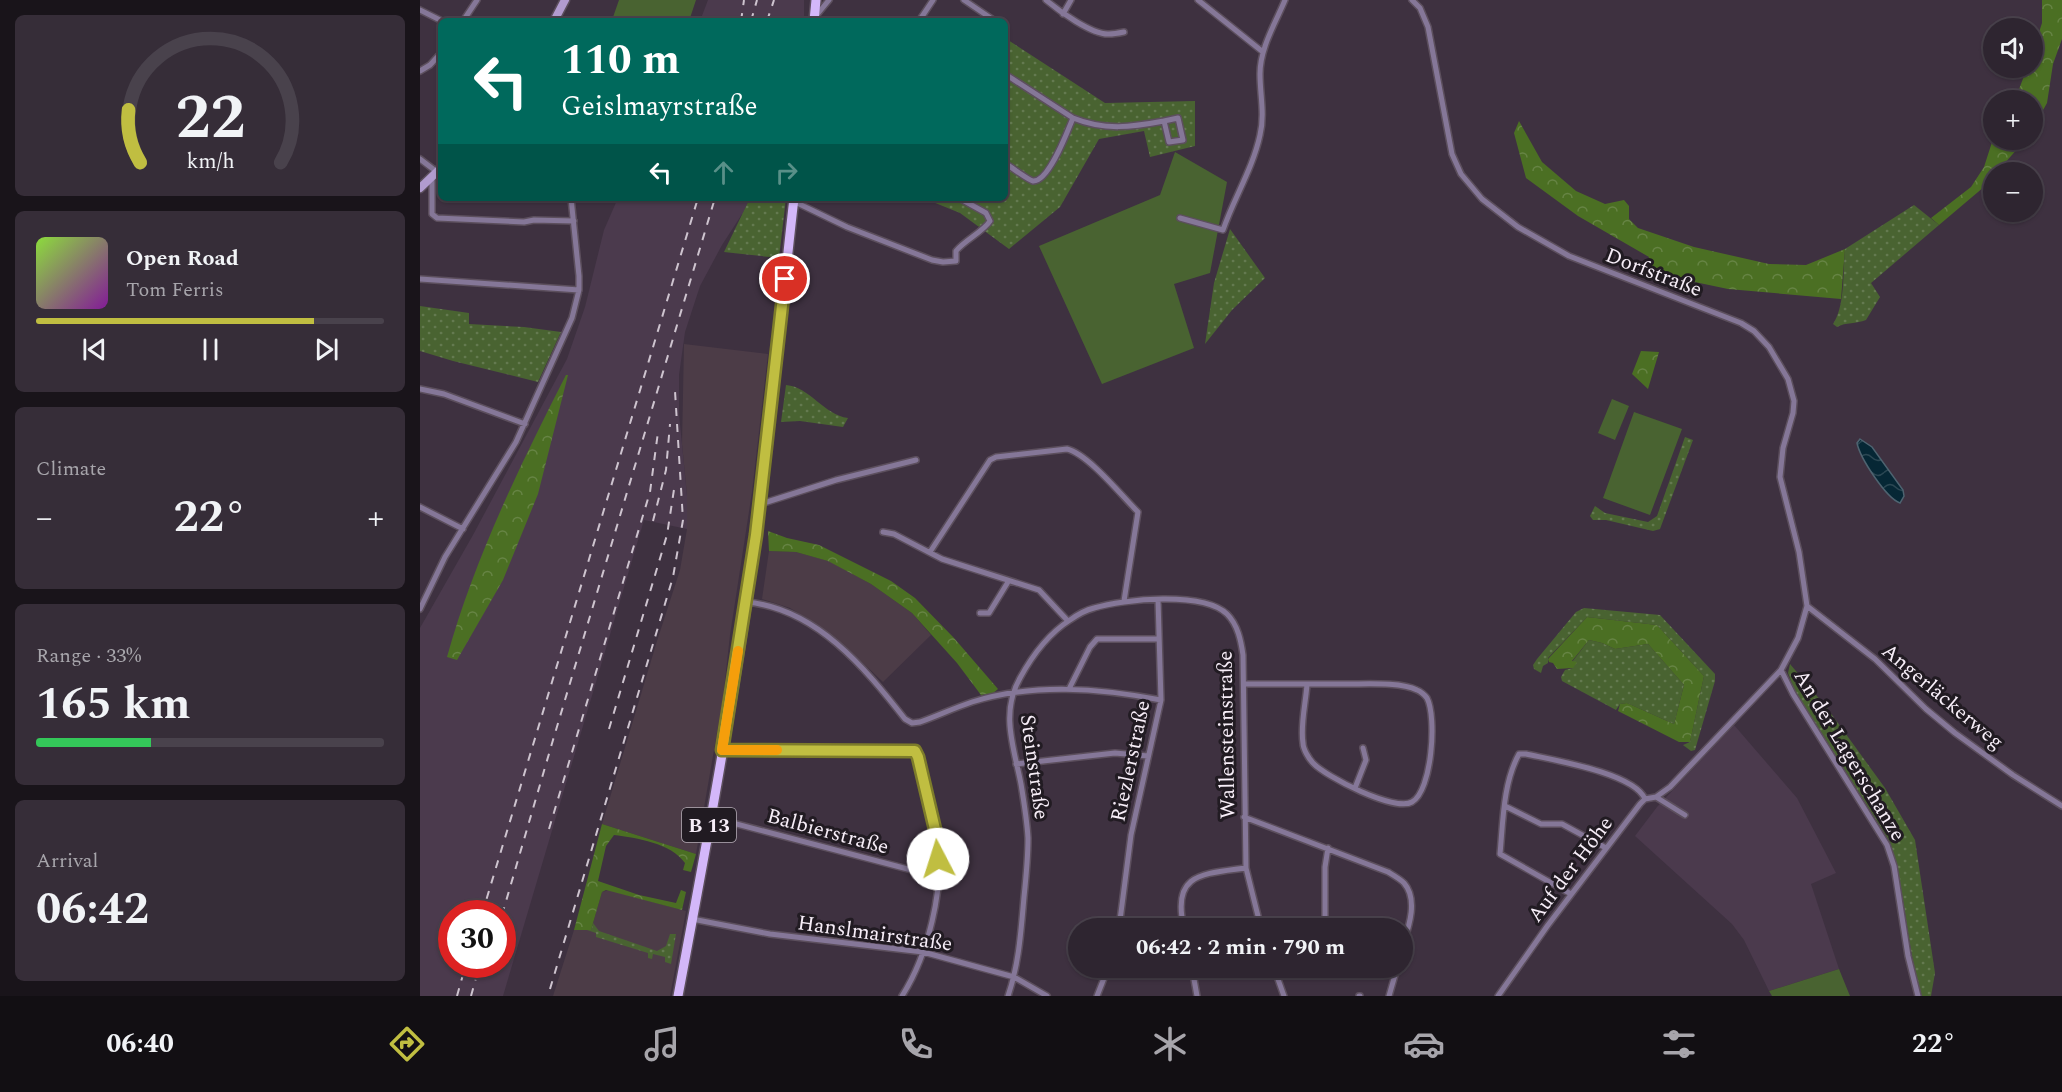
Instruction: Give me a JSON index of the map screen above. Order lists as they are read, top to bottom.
{
  "streets": {
    "main road": ["B 13"],
    "street": [
      "Dorfstraße",
      "Angerläckerweg",
      "Wallensteinstraße",
      "An der Lagerschanze",
      "Riezlerstraße",
      "Steinstraße",
      "Balbierstraße",
      "Auf der Höhe",
      "Hanslmairstraße"
    ]
  },
  "crossings": [
    ["Dorfstraße", "Angerläckerweg"],
    ["Dorfstraße", "An der Lagerschanze"],
    ["Angerläckerweg", "An der Lagerschanze"],
    ["Wallensteinstraße", "Riezlerstraße"],
    ["Wallensteinstraße", "Steinstraße"],
    ["Steinstraße", "Hanslmairstraße"],
    ["B 13", "Balbierstraße"],
    ["B 13", "Hanslmairstraße"]
  ],
  "page": {
    "map_buttons": ["+", "−"],
    "turn": ["110 m", "Geislmayrstraße"],
    "song": ["Open Road", "Tom Ferris"],
    "tile": [
      "Climate",
      ["Range · 33%", "165 km"],
      ["Arrival", "06:42"]
    ],
    "heat": ["−", "22°", "+"],
    "limit": "30",
    "trip": "06:42 · 2 min · 790 m",
    "tabs": ["06:40", "22°"],
    "gauge": ["22", "km/h"]
  }
}
